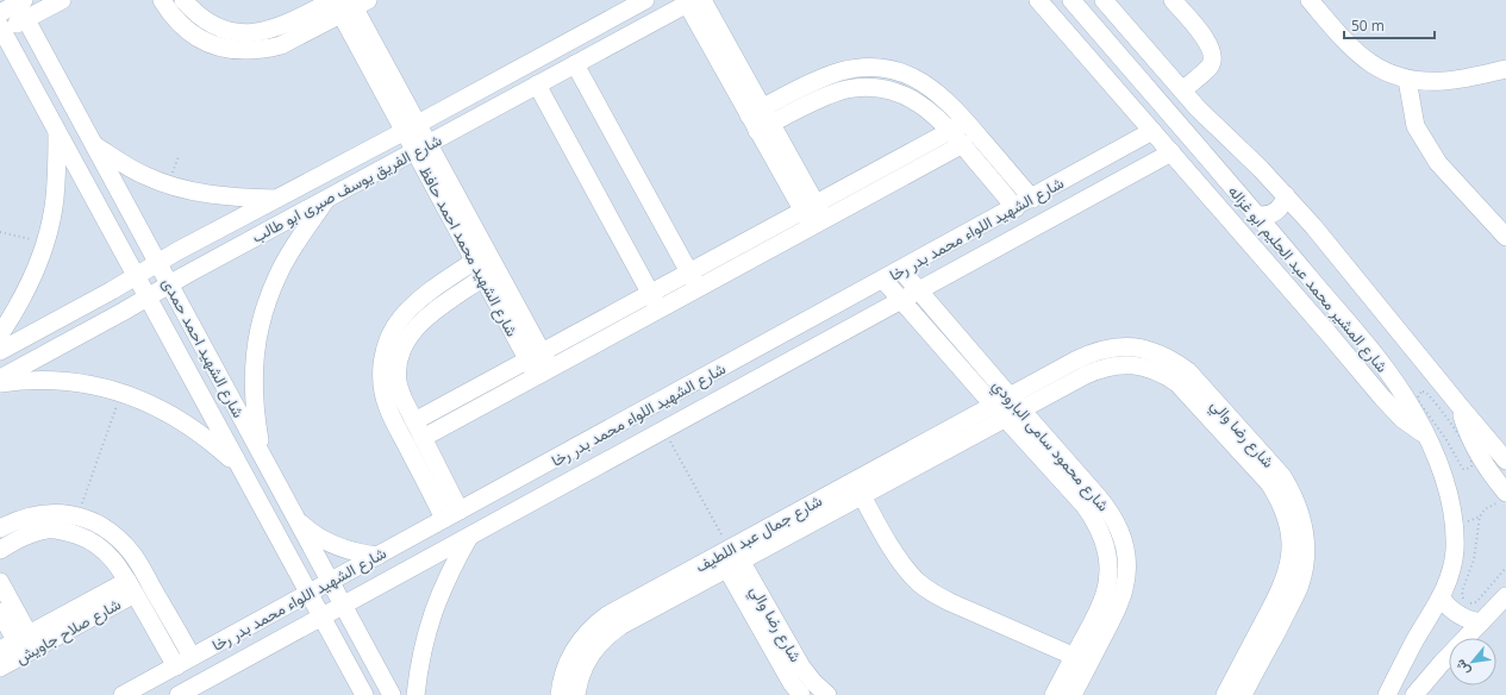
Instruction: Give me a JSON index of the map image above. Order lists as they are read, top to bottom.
{
  "streets": {
    "street": [
      "شارع الفريق يوسف صبرى ابو طالب",
      "شارع الشهيد اللواء محمد بدر رخا",
      "شارع الشهيد محمد احمد حافظ",
      "شارع المشير محمد عبد الحليم ابو غزاله",
      "شارع الشهيد احمد حمدى",
      "شارع رضا والي",
      "شارع محمود سامى البارودي",
      "شارع جمال عبد اللطيف",
      "شارع صلاح جاويش"
    ]
  },
  "crossings": [
    ["شارع الفريق يوسف صبرى ابو طالب", "شارع الشهيد محمد احمد حافظ"],
    ["شارع الفريق يوسف صبرى ابو طالب", "شارع الشهيد احمد حمدى"],
    ["شارع الشهيد اللواء محمد بدر رخا", "شارع الشهيد احمد حمدى"],
    ["شارع الشهيد اللواء محمد بدر رخا", "شارع محمود سامى البارودي"],
    ["شارع رضا والي", "شارع محمود سامى البارودي"],
    ["شارع رضا والي", "شارع جمال عبد اللطيف"],
    ["شارع محمود سامى البارودي", "شارع جمال عبد اللطيف"]
  ],
  "scale_bar": "50 m",
  "north": "bottom left"
}
